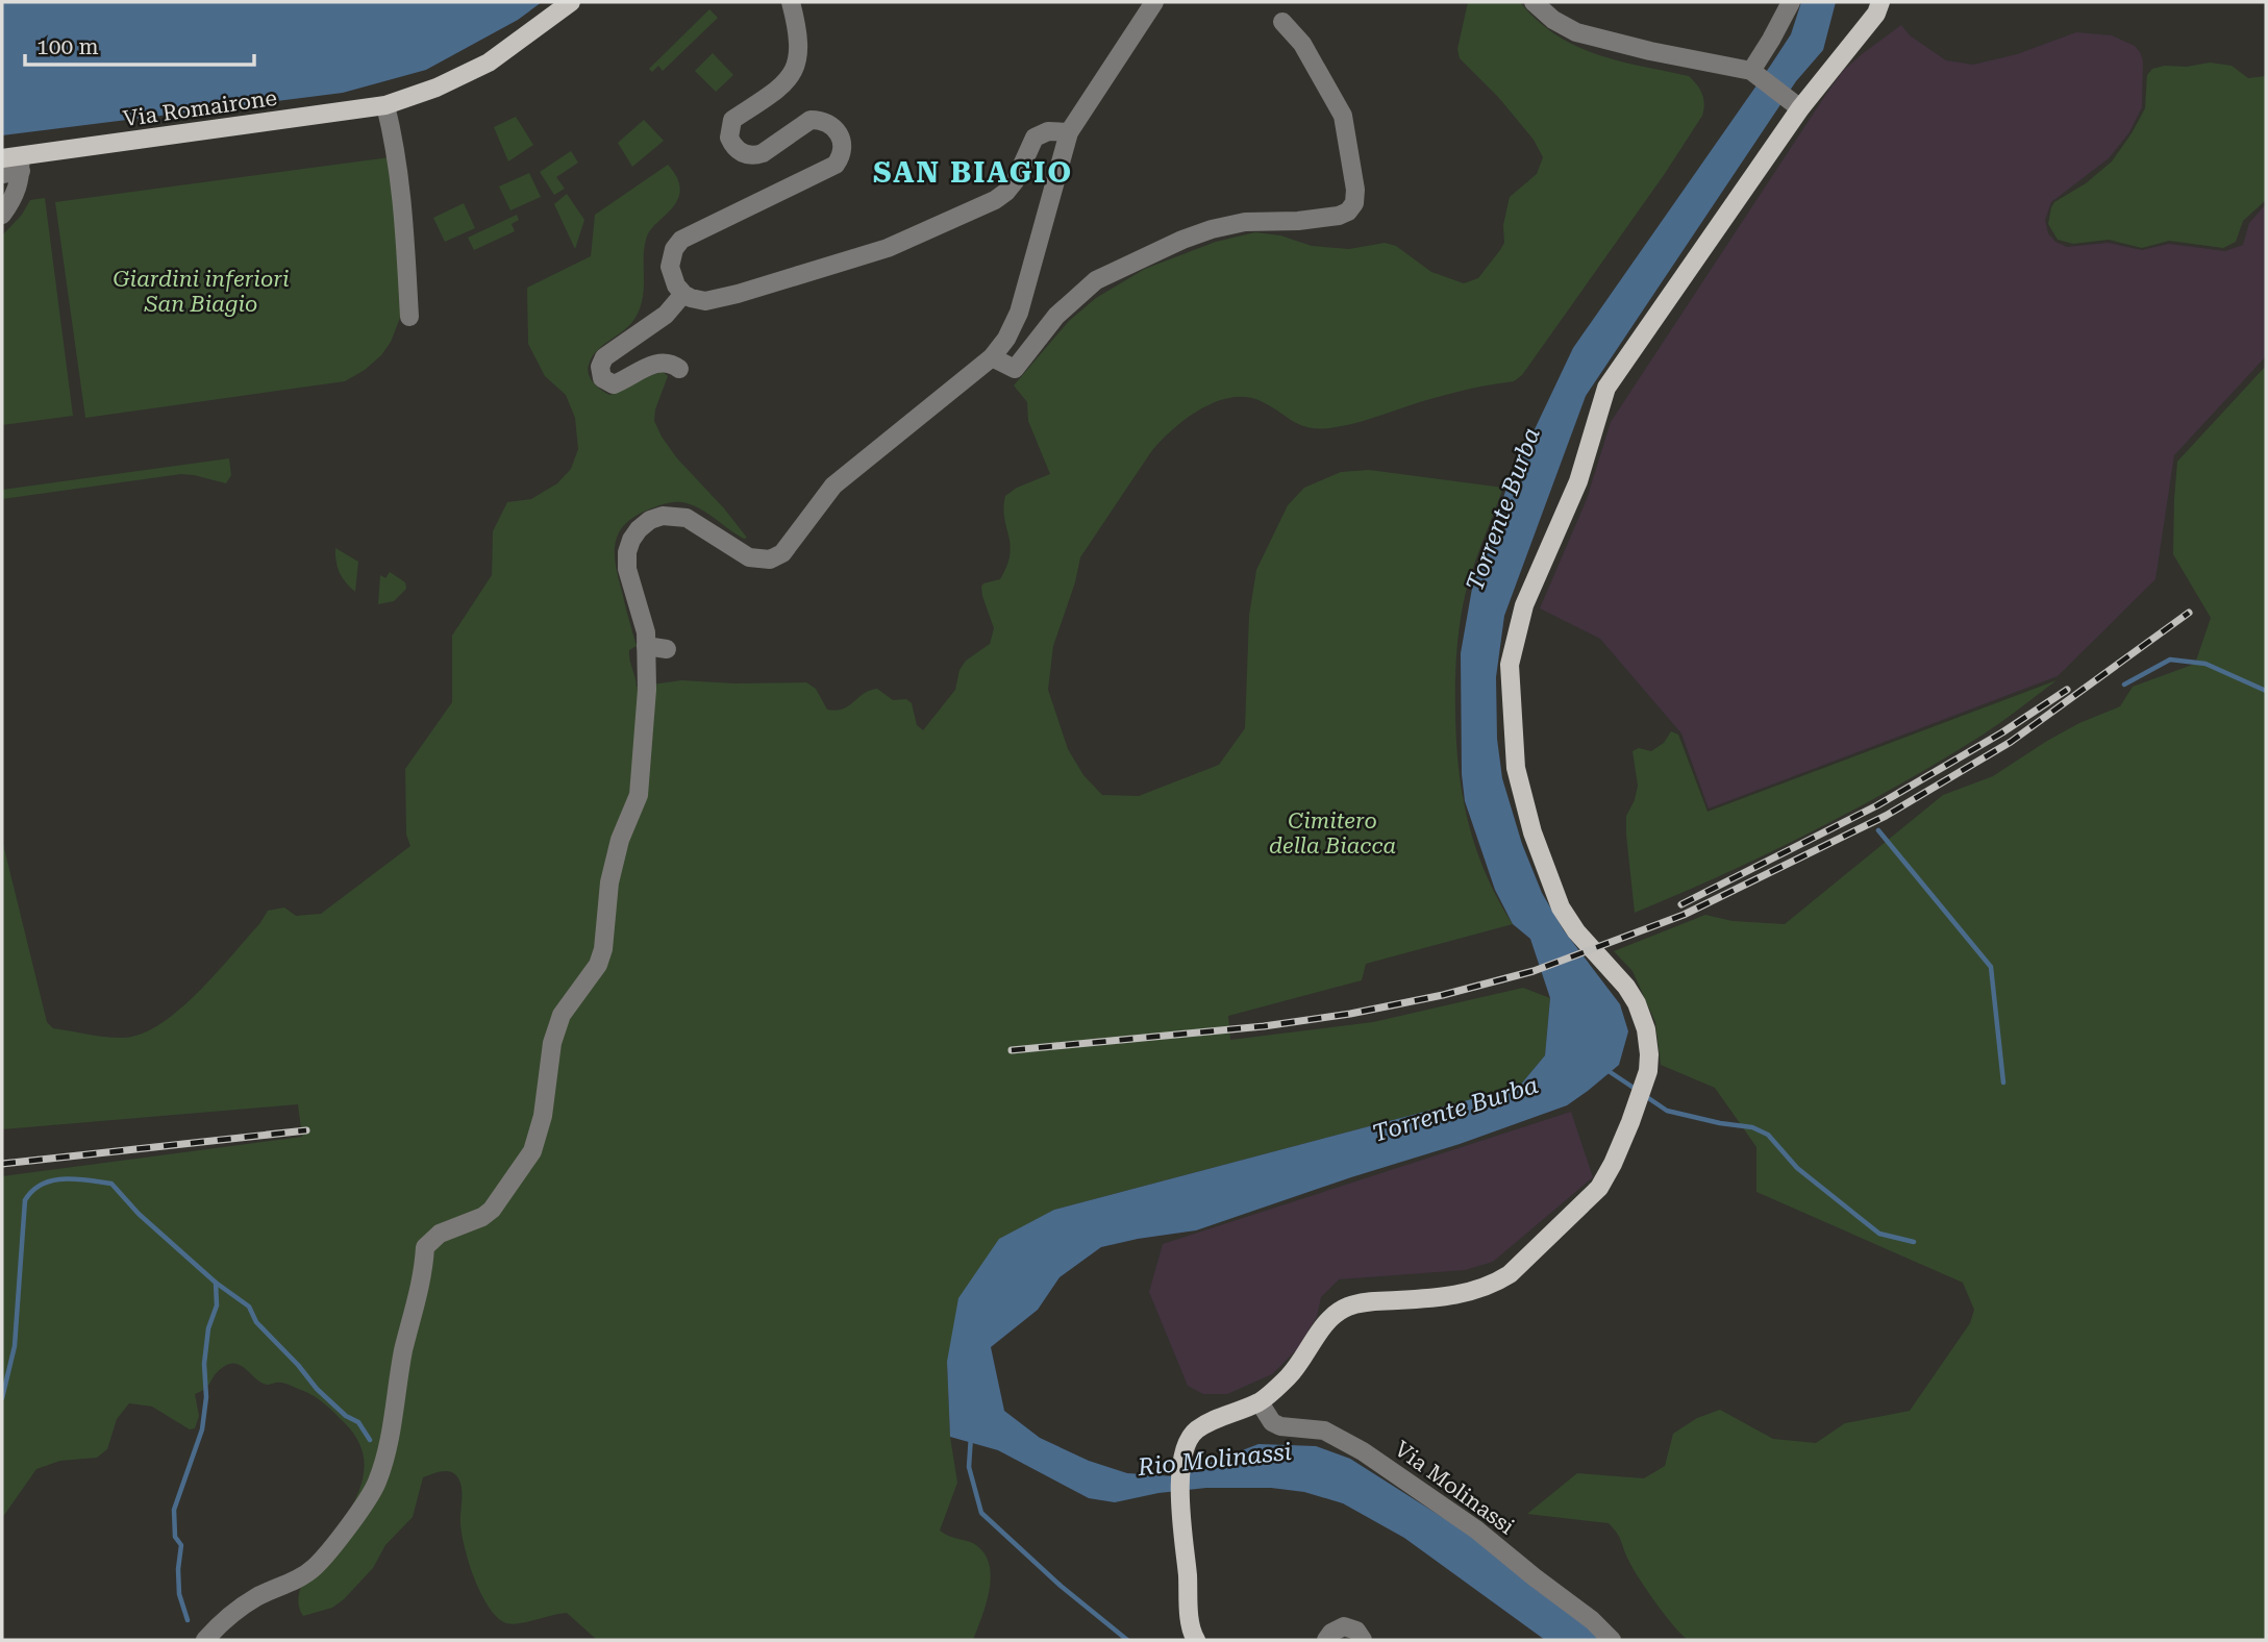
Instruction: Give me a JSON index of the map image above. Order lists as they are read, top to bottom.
{
  "streets": {
    "main road": ["Via Romairone"],
    "street": ["Via Molinassi"]
  },
  "districts": ["SAN BIAGIO"],
  "water": ["Torrente Burba", "Rio Molinassi"],
  "parks": ["Giardini inferiori San Biagio", "Cimitero della Biacca"],
  "scale_bar": "100 m"
}
